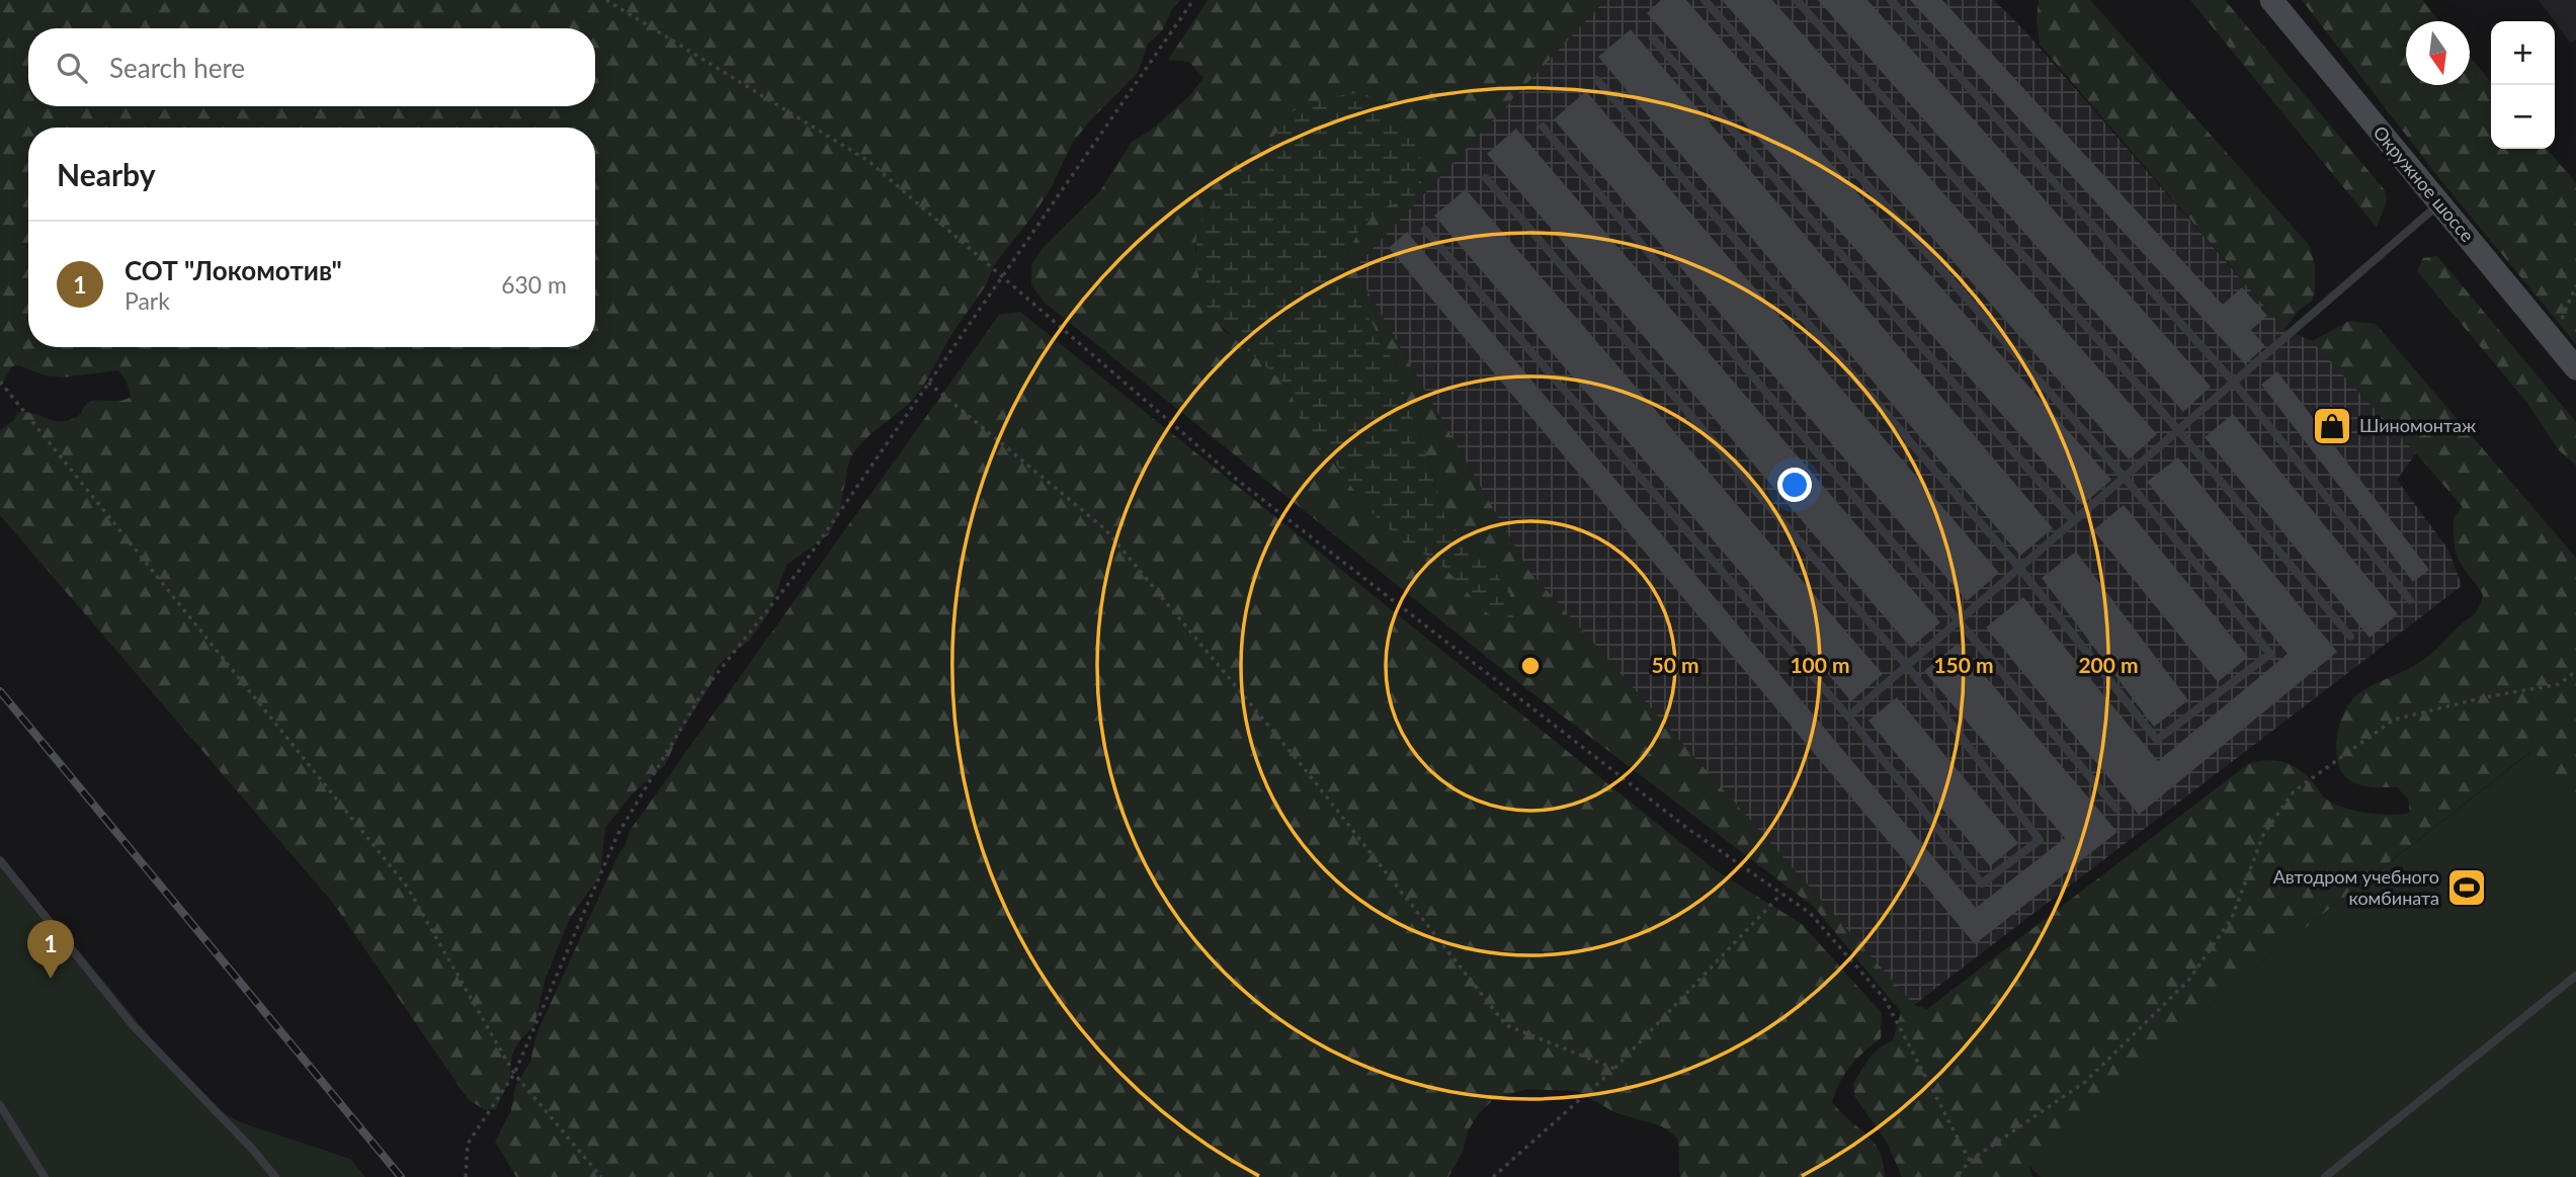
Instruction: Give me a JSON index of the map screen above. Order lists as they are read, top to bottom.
{
  "streets": {
    "main road": ["Окружное шоссе"]
  },
  "places": {
    "shop": ["Шиномонтаж"],
    "sports": ["Автодром учебного комбината"]
  },
  "north": "bottom",
  "page": {
    "map_buttons": ["+", "−"],
    "search": "Search here",
    "heading": "Nearby",
    "list": [
      {
        "mark": "1",
        "name": "СОТ \"Локомотив\"",
        "note": "Park",
        "value": "630 m"
      }
    ],
    "pins": "1"
  },
  "rings": [
    "50 m",
    "100 m",
    "150 m",
    "200 m"
  ]
}
